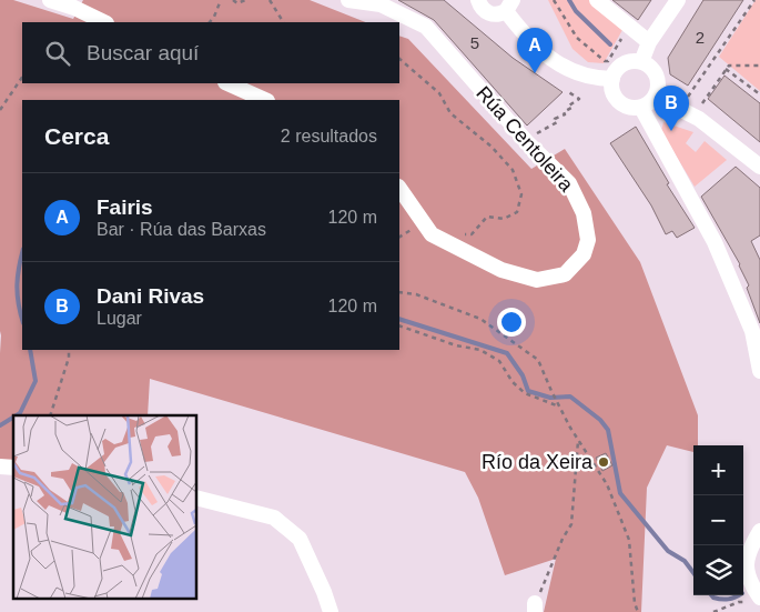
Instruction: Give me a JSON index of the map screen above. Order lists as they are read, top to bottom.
{
  "streets": {
    "street": ["Rúa Centoleira"]
  },
  "places": ["Río da Xeira"],
  "house_numbers": ["2", "5"],
  "page": {
    "search": "Buscar aquí",
    "pins": ["A", "B"],
    "heading": ["Cerca", "2 resultados"],
    "list": [
      {
        "mark": "A",
        "name": "Fairis",
        "note": "Bar · Rúa das Barxas",
        "value": "120 m"
      },
      {
        "mark": "B",
        "name": "Dani Rivas",
        "note": "Lugar",
        "value": "120 m"
      }
    ],
    "map_buttons": ["+", "−"]
  }
}
